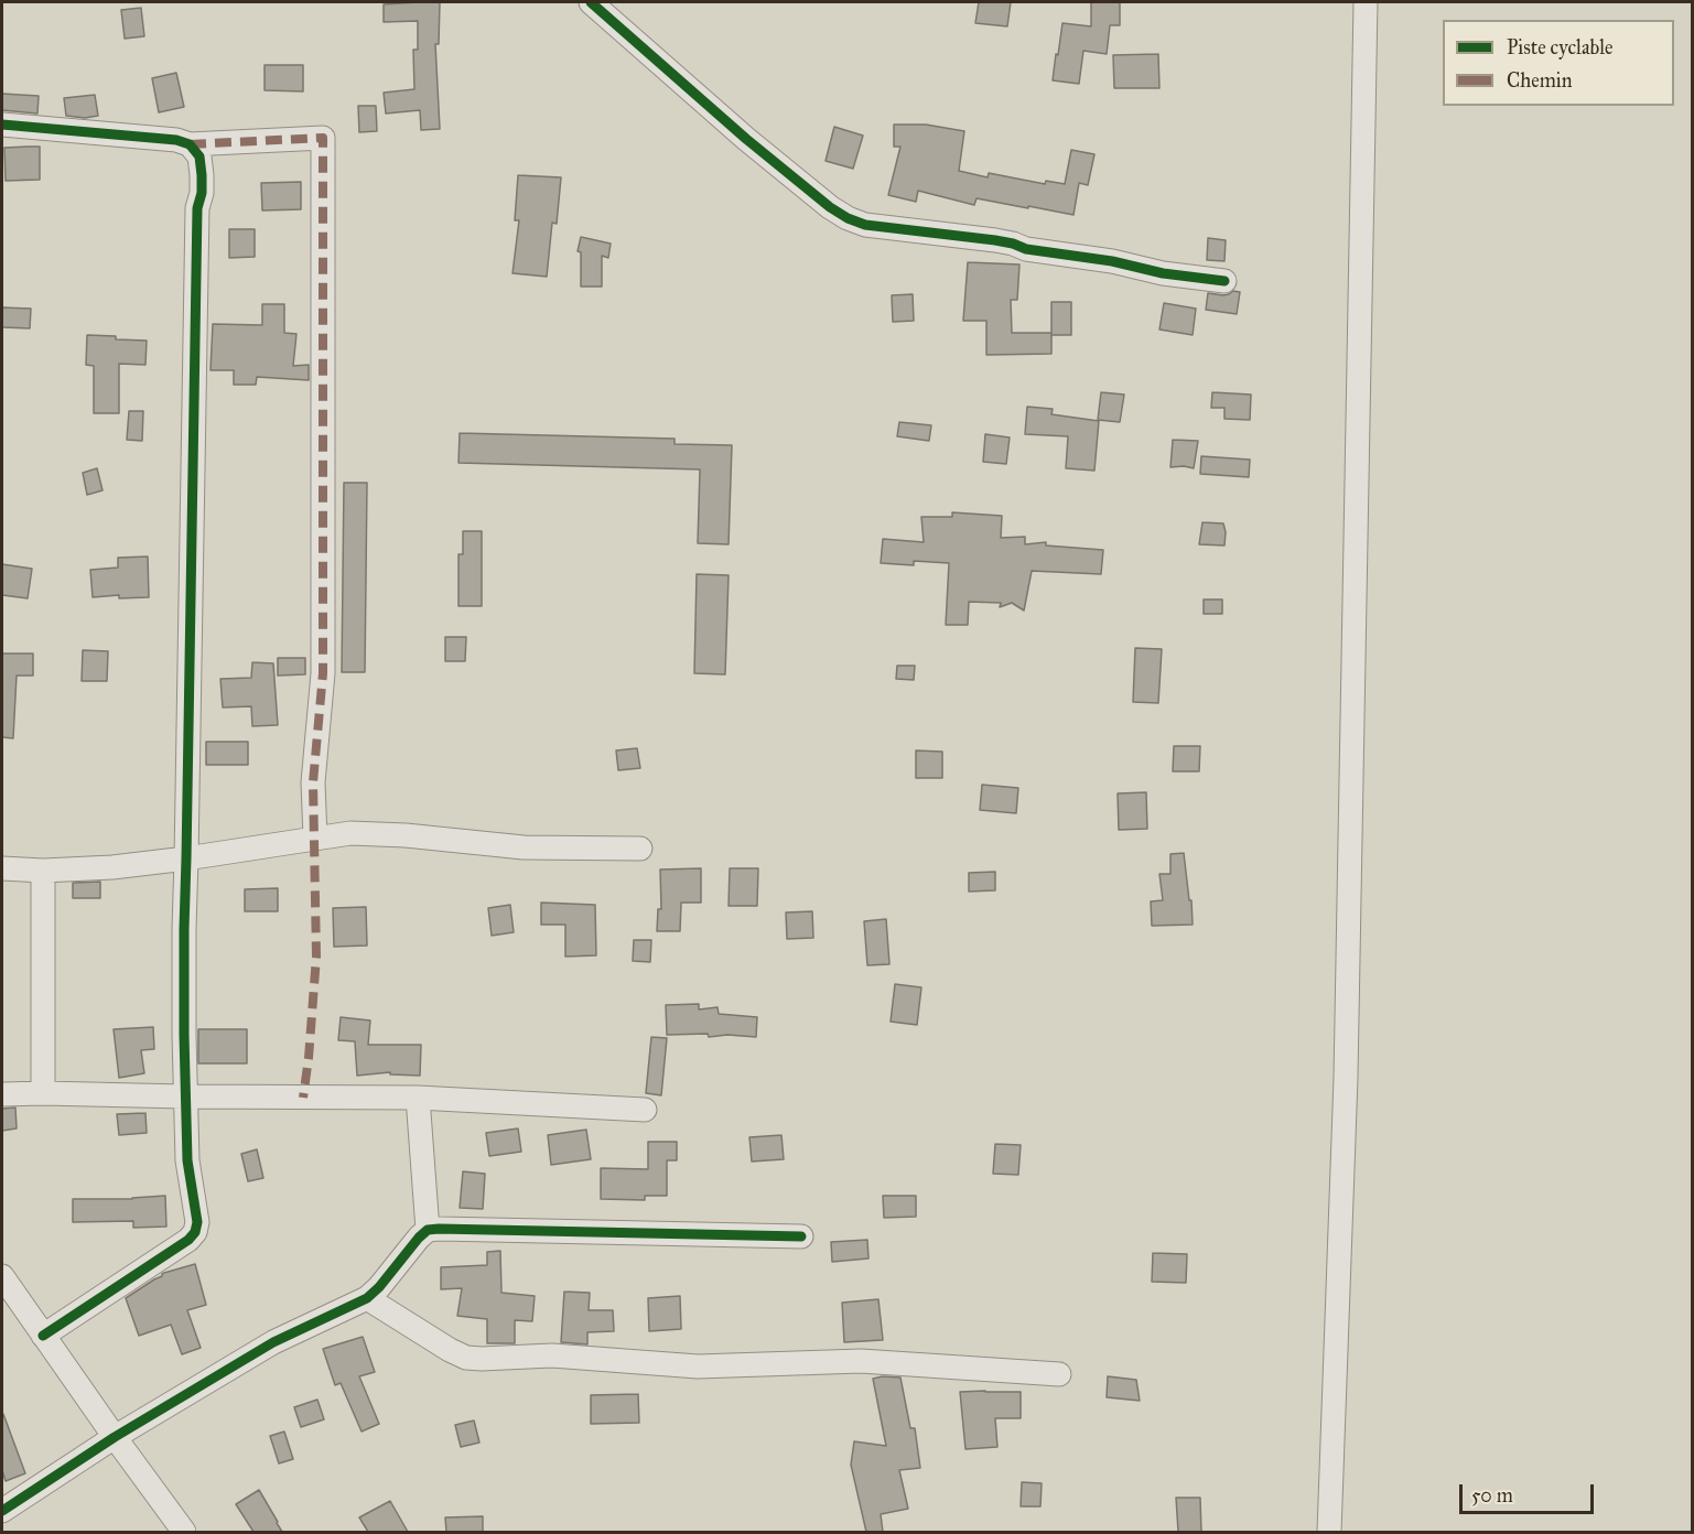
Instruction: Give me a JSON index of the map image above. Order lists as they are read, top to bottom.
{
  "legend": ["Piste cyclable", "Chemin"],
  "scale_bar": "50 m"
}
